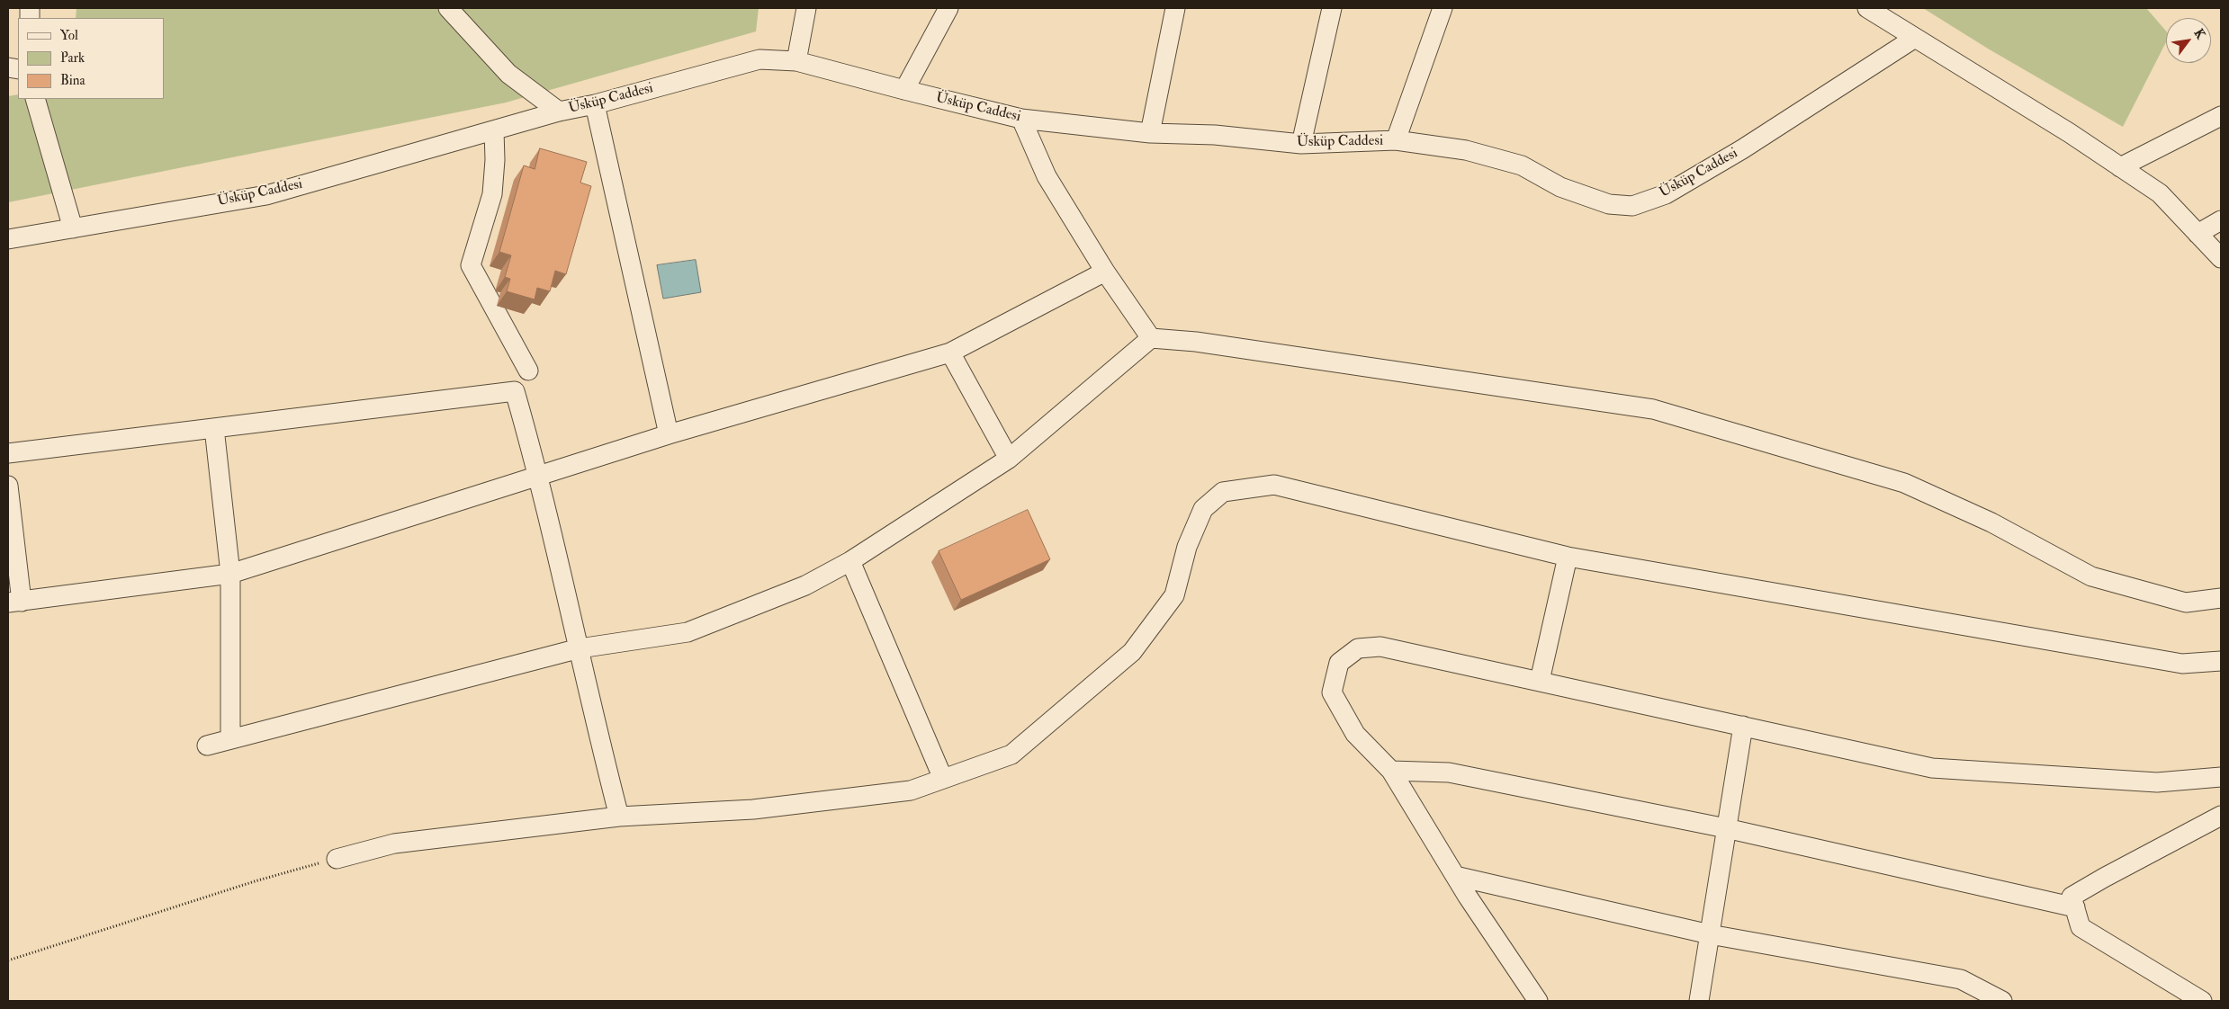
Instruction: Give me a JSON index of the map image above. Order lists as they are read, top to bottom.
{
  "streets": {
    "street": ["Üsküp Caddesi"]
  },
  "legend": ["Yol", "Park", "Bina"],
  "north": "top right"
}
